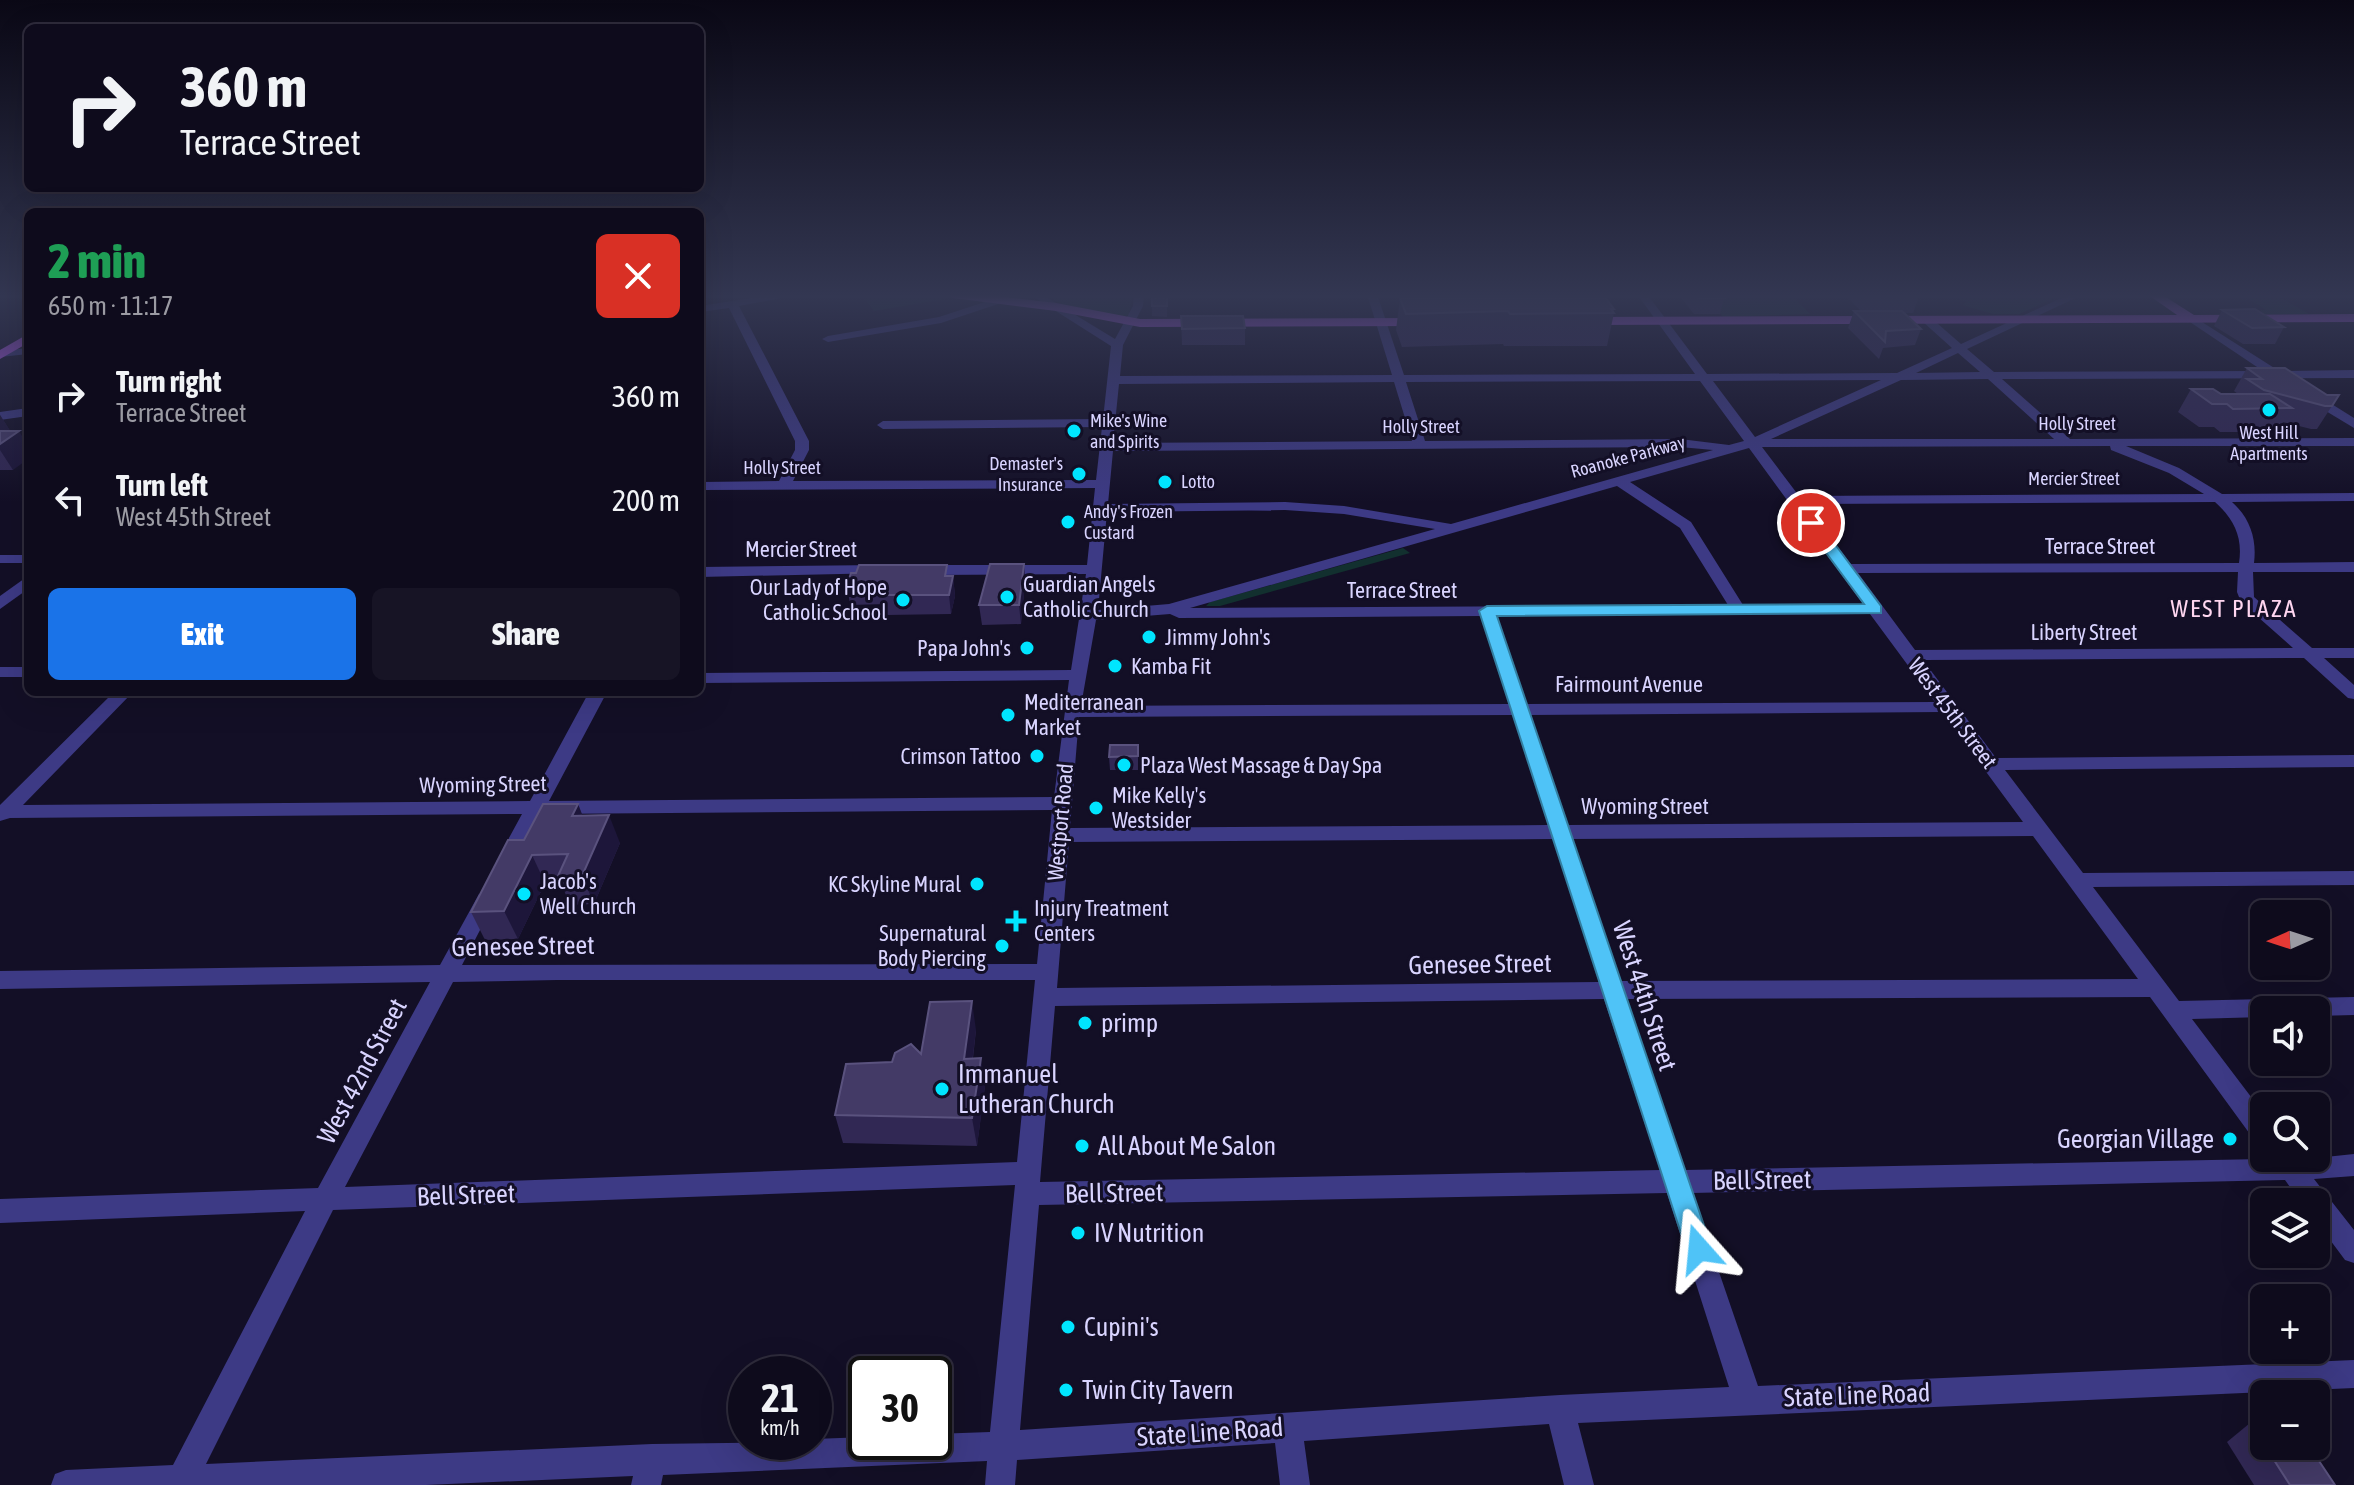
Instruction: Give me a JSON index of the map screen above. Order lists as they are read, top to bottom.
{
  "streets": {
    "street": [
      "Holly Street",
      "Roanoke Parkway",
      "Mercier Street",
      "Terrace Street",
      "Liberty Street",
      "Fairmount Avenue",
      "West 45th Street",
      "Wyoming Street",
      "Westport Road",
      "Genesee Street",
      "West 44th Street",
      "West 42nd Street",
      "Bell Street",
      "State Line Road"
    ]
  },
  "crossings": [
    ["Holly Street", "Roanoke Parkway"],
    ["Holly Street", "West 45th Street"],
    ["Holly Street", "Westport Road"],
    ["Roanoke Parkway", "Terrace Street"],
    ["Roanoke Parkway", "West 45th Street"],
    ["Roanoke Parkway", "Westport Road"],
    ["Mercier Street", "West 45th Street"],
    ["Mercier Street", "Westport Road"],
    ["Terrace Street", "West 45th Street"],
    ["Terrace Street", "West 44th Street"],
    ["Liberty Street", "West 45th Street"],
    ["Fairmount Avenue", "West 45th Street"],
    ["Fairmount Avenue", "Westport Road"],
    ["Fairmount Avenue", "West 44th Street"],
    ["West 45th Street", "Wyoming Street"],
    ["West 45th Street", "Genesee Street"],
    ["Wyoming Street", "Westport Road"],
    ["Wyoming Street", "West 44th Street"],
    ["Wyoming Street", "West 42nd Street"],
    ["Westport Road", "Genesee Street"],
    ["Westport Road", "Bell Street"],
    ["Westport Road", "State Line Road"],
    ["Genesee Street", "West 44th Street"],
    ["Genesee Street", "West 42nd Street"],
    ["West 44th Street", "Bell Street"],
    ["West 44th Street", "State Line Road"],
    ["West 42nd Street", "Bell Street"],
    ["West 42nd Street", "State Line Road"]
  ],
  "districts": ["WEST PLAZA"],
  "places": {
    "other": [
      "West Hill Apartments",
      "Mike's Wine and Spirits",
      "Demaster's Insurance",
      "Lotto",
      "Andy's Frozen Custard",
      "Guardian Angels Catholic Church",
      "Our Lady of Hope Catholic School",
      "Jimmy John's",
      "Papa John's",
      "Kamba Fit",
      "Mediterranean Market",
      "Crimson Tattoo",
      "Plaza West Massage & Day Spa",
      "Mike Kelly's Westsider",
      "KC Skyline Mural",
      "Jacob's Well Church",
      "Supernatural Body Piercing",
      "primp",
      "Immanuel Lutheran Church",
      "Georgian Village",
      "All About Me Salon",
      "IV Nutrition",
      "Cupini's",
      "Twin City Tavern"
    ],
    "health": ["Injury Treatment Centers"]
  },
  "north": "left",
  "page": {
    "turn": ["360 m", "Terrace Street"],
    "heading": ["2 min", "650 m · 11:17"],
    "list": [
      {
        "name": "Turn right",
        "note": "Terrace Street",
        "value": "360 m"
      },
      {
        "name": "Turn left",
        "note": "West 45th Street",
        "value": "200 m"
      }
    ],
    "buttons": ["Exit", "Share"],
    "map_buttons": ["+", "−"],
    "speed": "21 km/h",
    "limit": "30"
  }
}
